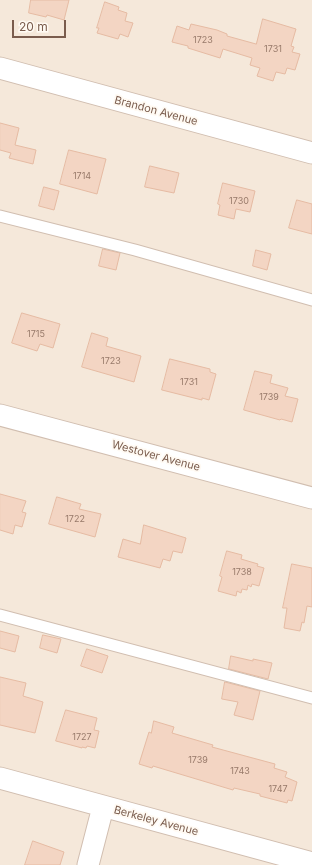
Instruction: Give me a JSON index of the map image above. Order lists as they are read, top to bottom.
{
  "streets": {
    "street": ["Brandon Avenue", "Westover Avenue", "Berkeley Avenue"]
  },
  "house_numbers": [
    "1723",
    "1731",
    "1714",
    "1730",
    "1715",
    "1723",
    "1731",
    "1739",
    "1722",
    "1738",
    "1727",
    "1739",
    "1743",
    "1747"
  ],
  "scale_bar": "20 m"
}
